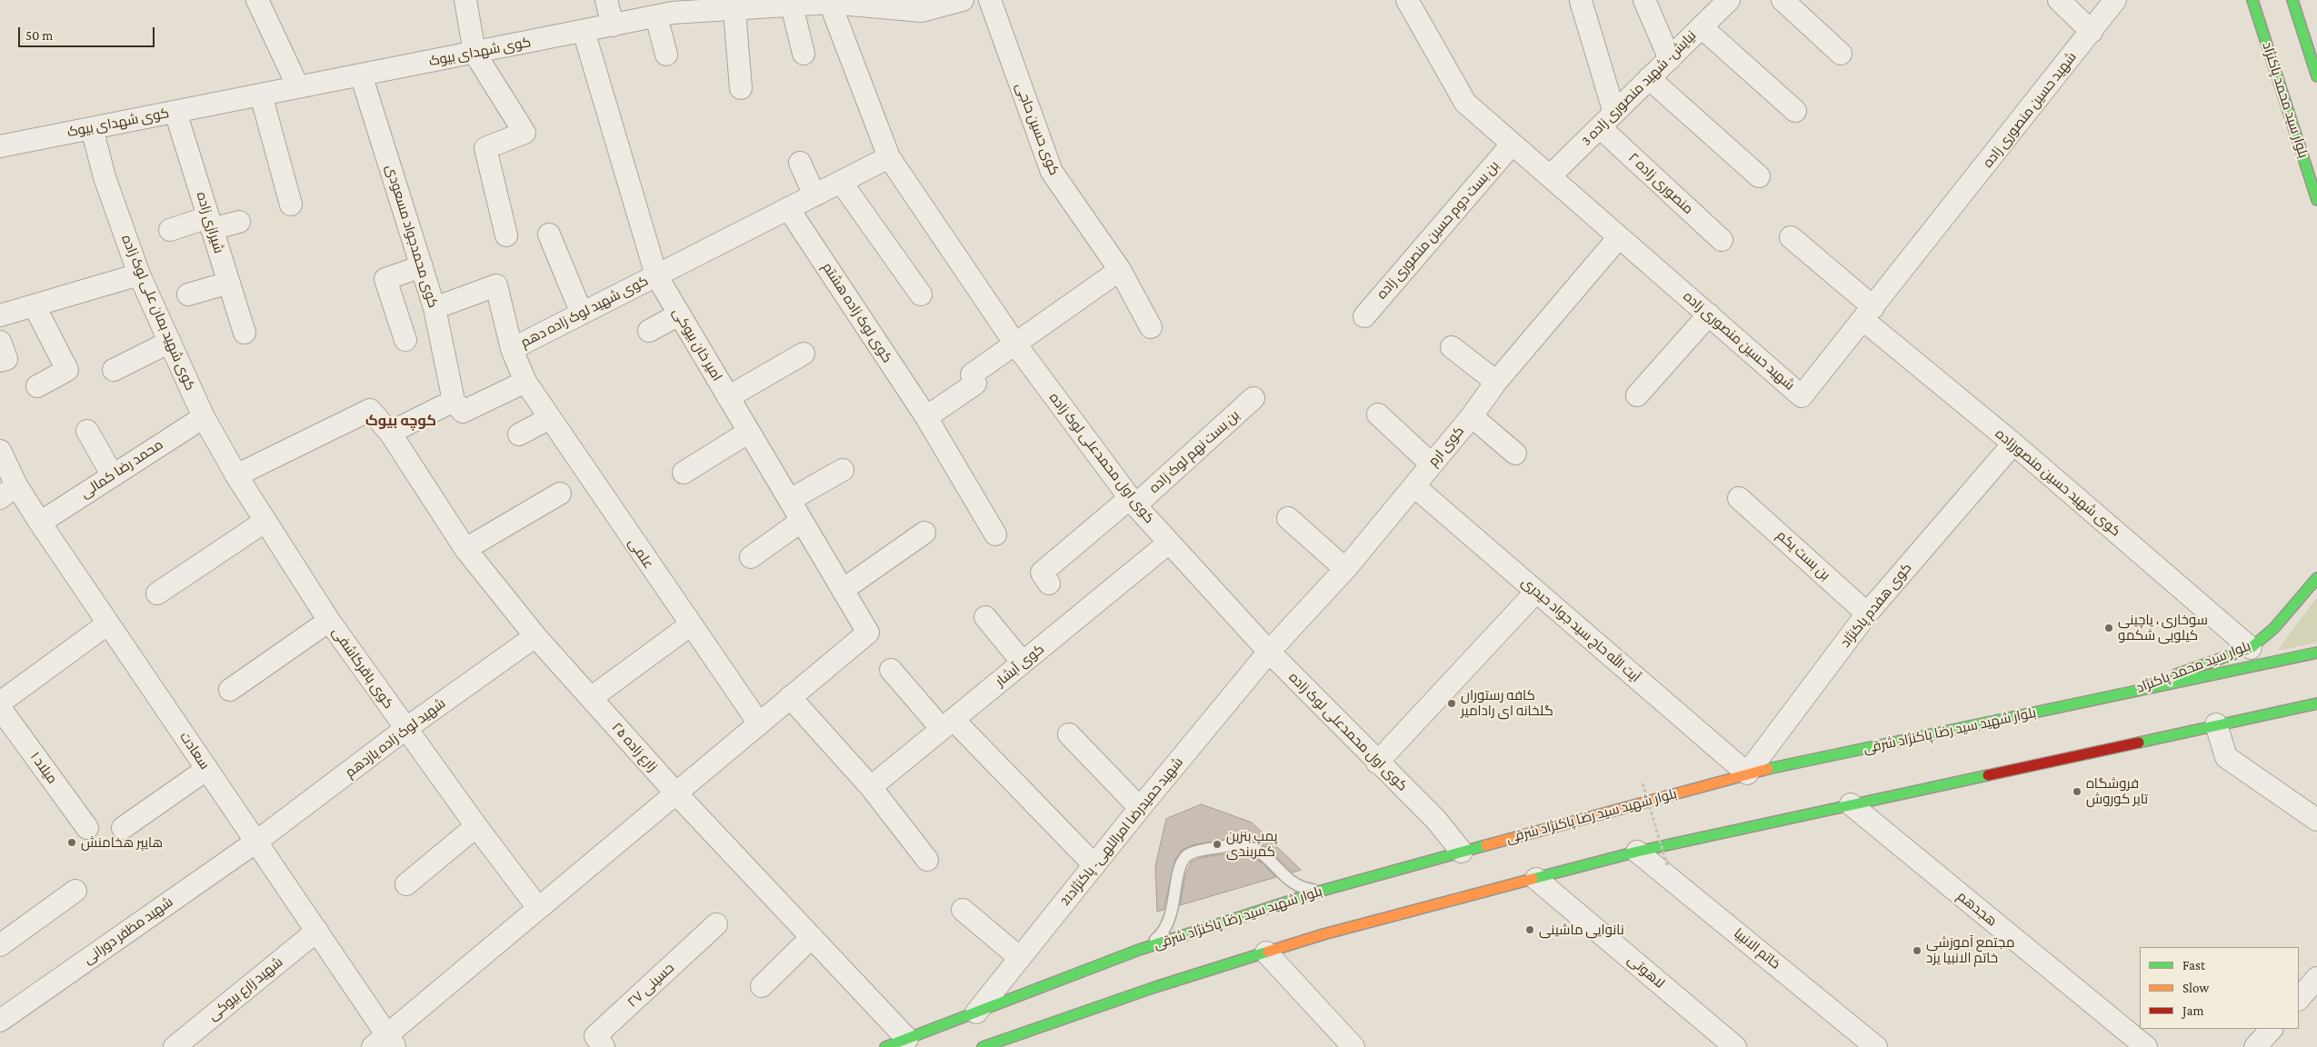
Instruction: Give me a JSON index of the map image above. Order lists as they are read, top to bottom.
{
  "streets": {
    "main road": ["بلوار سید محمد پاکنژاد", "بلوار شهید سید رضا پاکنژاد شرقی"],
    "street": [
      "کوی شهدای بیوک",
      "نیایش- شهید منصوری زاده 3",
      "شهید حسین منصوری زاده",
      "کوی حسین حاجی",
      "منصوری زاده ۲",
      "شیرازی زاده",
      "بن بست دوم حسین منصوری زاده",
      "کوی محمدجواد مسعودی",
      "کوی شهید لوک زاده دهم",
      "کوی شهید بمان علی لوک زاده",
      "کوی لوک زاده هشتم",
      "امیر خان بیوکی",
      "کوی ارم",
      "بن بست نهم لوک زاده",
      "کوی اول محمدعلی لوک زاده",
      "محمد رضا کمالی",
      "کوی شهید حسین منصورزاده",
      "علمی",
      "بن بست یکم",
      "کوی هفدم پاکنژاد",
      "آیت الله حاج سید جواد حیدری",
      "کوی آبشار",
      "کوی باقرکاشفی",
      "شهید لوک زاده یازدهم",
      "زارع زاده ۲۵",
      "سعادت",
      "میلاد ۱",
      "شهید حمیدرضا امراللهی- پاکنژاد21",
      "هجدهم",
      "شهید مظفر دورانی",
      "خاتم الانبیا",
      "لاهوتی",
      "حسینی ۲۷",
      "شهید زارع بیوکی"
    ]
  },
  "crossings": [
    ["کوی شهدای بیوک", "شیرازی زاده"],
    ["کوی شهدای بیوک", "کوی محمدجواد مسعودی"],
    ["کوی شهدای بیوک", "کوی شهید بمان علی لوک زاده"],
    ["کوی شهدای بیوک", "امیر خان بیوکی"],
    ["کوی شهدای بیوک", "کوی اول محمدعلی لوک زاده"],
    ["نیایش- شهید منصوری زاده 3", "شهید حسین منصوری زاده"],
    ["نیایش- شهید منصوری زاده 3", "منصوری زاده ۲"],
    ["بلوار سید محمد پاکنژاد", "کوی شهید حسین منصورزاده"],
    ["بلوار سید محمد پاکنژاد", "بلوار شهید سید رضا پاکنژاد شرقی"],
    ["شهید حسین منصوری زاده", "بن بست دوم حسین منصوری زاده"],
    ["شهید حسین منصوری زاده", "کوی ارم"],
    ["شهید حسین منصوری زاده", "کوی شهید حسین منصورزاده"],
    ["کوی شهید لوک زاده دهم", "کوی لوک زاده هشتم"],
    ["کوی شهید لوک زاده دهم", "امیر خان بیوکی"],
    ["کوی شهید لوک زاده دهم", "کوی اول محمدعلی لوک زاده"],
    ["کوی شهید لوک زاده دهم", "علمی"],
    ["کوی شهید بمان علی لوک زاده", "محمد رضا کمالی"],
    ["کوی شهید بمان علی لوک زاده", "کوی باقرکاشفی"],
    ["کوی ارم", "کوی اول محمدعلی لوک زاده"],
    ["کوی ارم", "آیت الله حاج سید جواد حیدری"],
    ["کوی ارم", "شهید حمیدرضا امراللهی- پاکنژاد21"],
    ["بن بست نهم لوک زاده", "کوی اول محمدعلی لوک زاده"],
    ["کوی اول محمدعلی لوک زاده", "کوی آبشار"],
    ["کوی اول محمدعلی لوک زاده", "بلوار شهید سید رضا پاکنژاد شرقی"],
    ["کوی اول محمدعلی لوک زاده", "شهید حمیدرضا امراللهی- پاکنژاد21"],
    ["محمد رضا کمالی", "کوی باقرکاشفی"],
    ["محمد رضا کمالی", "سعادت"],
    ["کوی شهید حسین منصورزاده", "کوی هفدم پاکنژاد"],
    ["بن بست یکم", "کوی هفدم پاکنژاد"],
    ["کوی هفدم پاکنژاد", "آیت الله حاج سید جواد حیدری"],
    ["کوی هفدم پاکنژاد", "بلوار شهید سید رضا پاکنژاد شرقی"],
    ["آیت الله حاج سید جواد حیدری", "بلوار شهید سید رضا پاکنژاد شرقی"],
    ["کوی باقرکاشفی", "شهید لوک زاده یازدهم"],
    ["بلوار شهید سید رضا پاکنژاد شرقی", "زارع زاده ۲۵"],
    ["بلوار شهید سید رضا پاکنژاد شرقی", "شهید حمیدرضا امراللهی- پاکنژاد21"],
    ["شهید لوک زاده یازدهم", "زارع زاده ۲۵"],
    ["شهید لوک زاده یازدهم", "سعادت"],
    ["شهید لوک زاده یازدهم", "شهید مظفر دورانی"],
    ["سعادت", "شهید مظفر دورانی"],
    ["سعادت", "شهید زارع بیوکی"]
  ],
  "districts": ["کوچه بیوک"],
  "places": [
    "سوخاری ، پاچینی کیلویی شکمو",
    "کافه رستوران گلخانه ای رادامیر",
    "فروشگاه تایر کوروش",
    "هایپر هخامنش",
    "پمپ بنزین کمربندی",
    "نانوایی ماشینی",
    "مجتمع آموزشی خاتم الانبیا یزد"
  ],
  "legend": ["Fast", "Slow", "Jam"],
  "scale_bar": "50 m"
}
